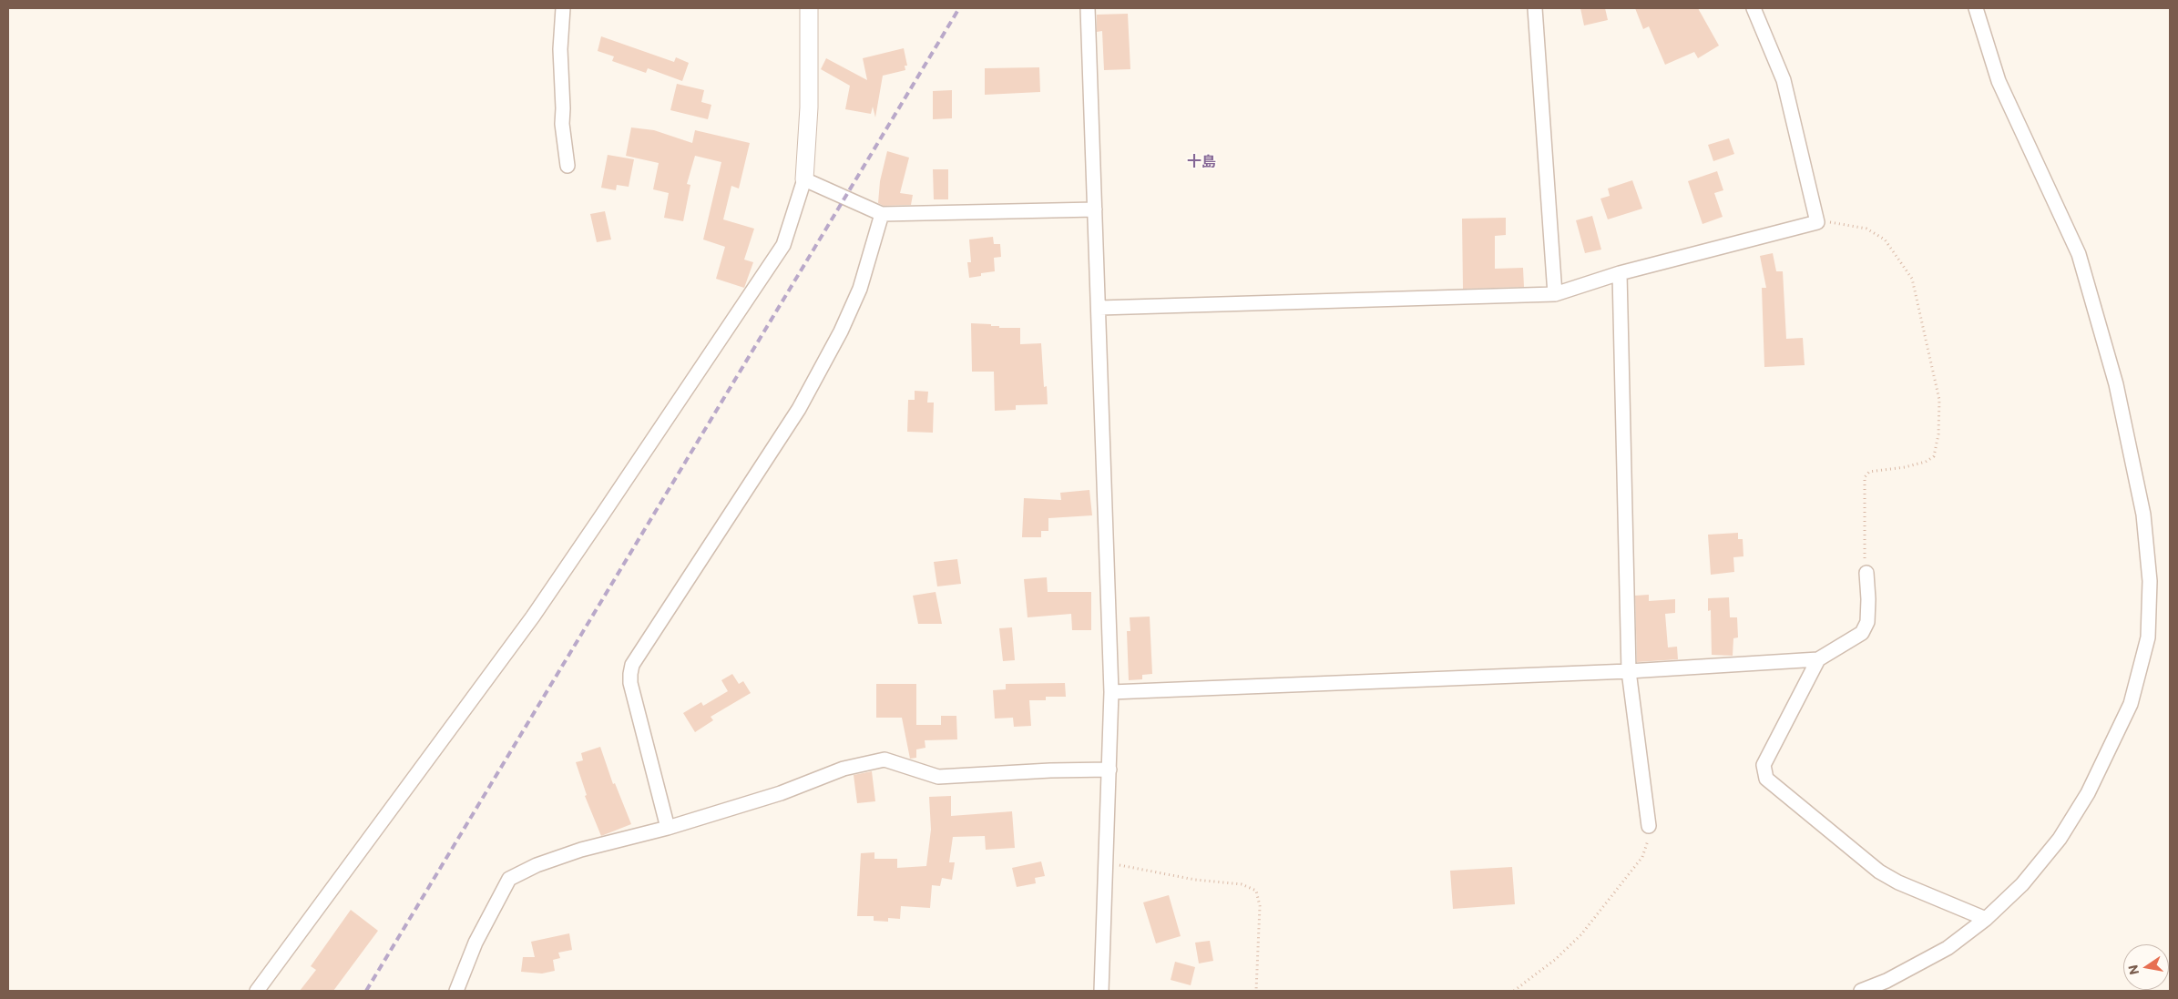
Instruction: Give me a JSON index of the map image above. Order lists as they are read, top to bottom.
{
  "districts": ["十島"],
  "north": "left"
}
